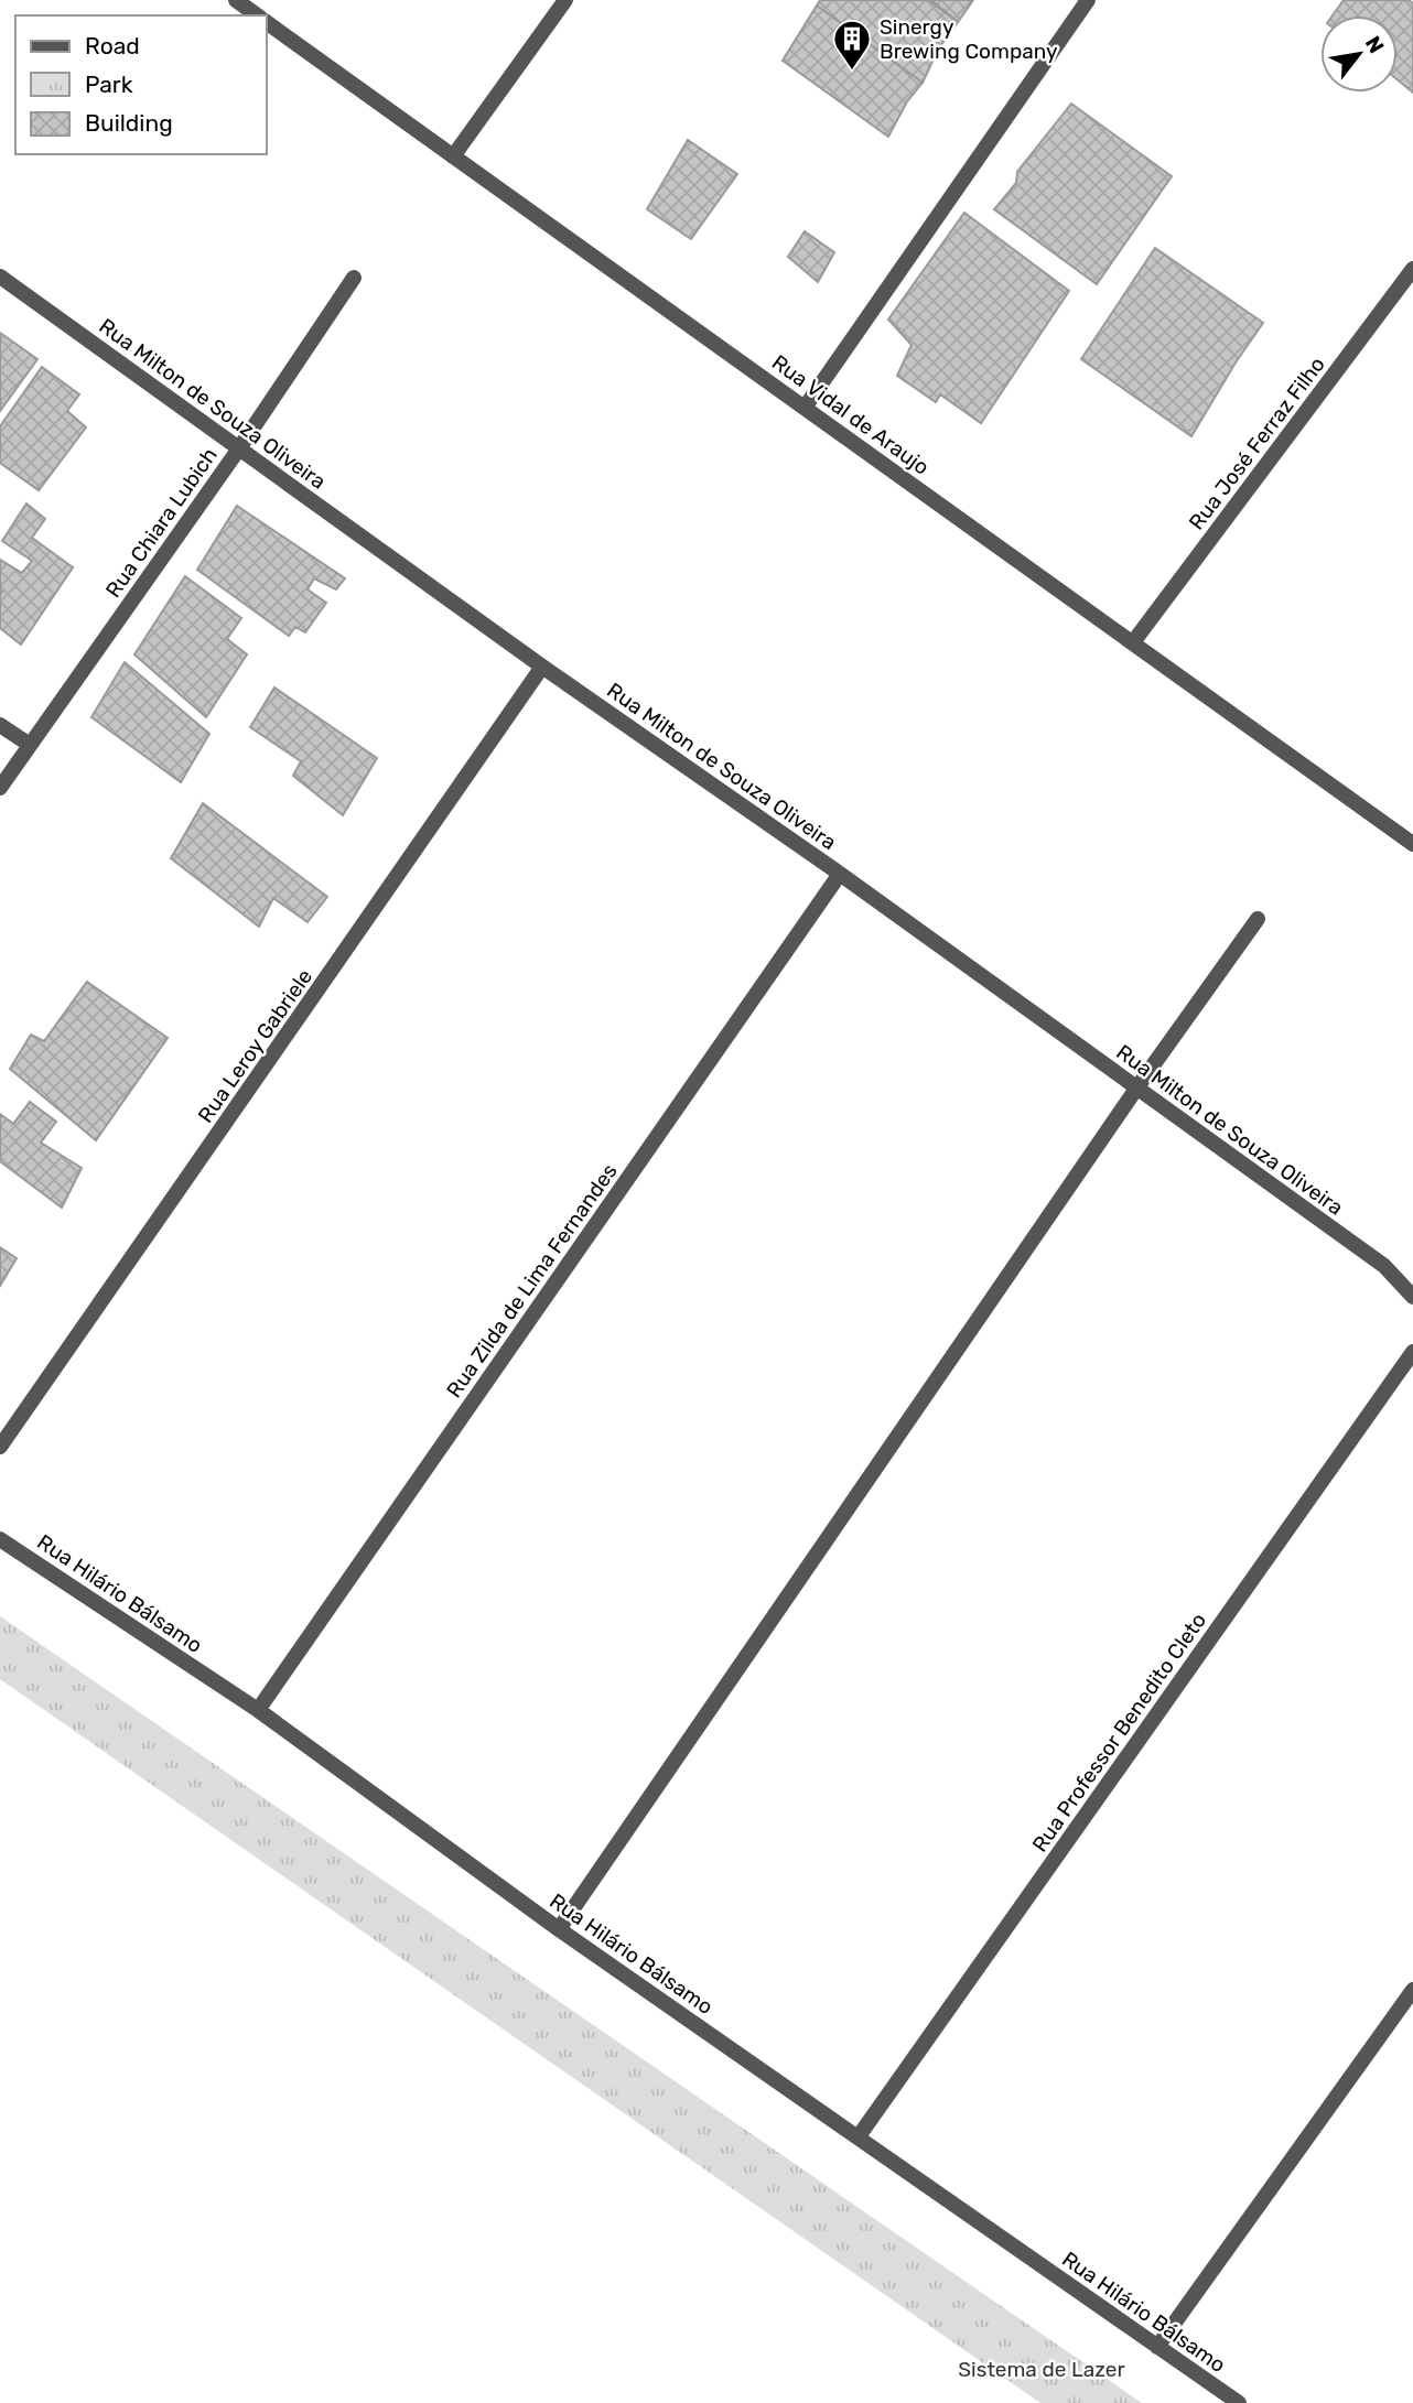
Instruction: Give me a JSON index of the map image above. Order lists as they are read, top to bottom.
{
  "streets": {
    "street": [
      "Rua Milton de Souza Oliveira",
      "Rua Vidal de Araujo",
      "Rua José Ferraz Filho",
      "Rua Chiara Lubich",
      "Rua Leroy Gabriele",
      "Rua Zilda de Lima Fernandes",
      "Rua Hilário Bálsamo",
      "Rua Professor Benedito Cleto"
    ]
  },
  "crossings": [
    ["Rua Milton de Souza Oliveira", "Rua Chiara Lubich"],
    ["Rua Milton de Souza Oliveira", "Rua Leroy Gabriele"],
    ["Rua Milton de Souza Oliveira", "Rua Zilda de Lima Fernandes"],
    ["Rua Vidal de Araujo", "Rua José Ferraz Filho"],
    ["Rua Zilda de Lima Fernandes", "Rua Hilário Bálsamo"],
    ["Rua Hilário Bálsamo", "Rua Professor Benedito Cleto"]
  ],
  "parks": ["Sistema de Lazer"],
  "places": {
    "building": ["Sinergy Brewing Company"]
  },
  "legend": ["Road", "Park", "Building"],
  "north": "top right"
}
